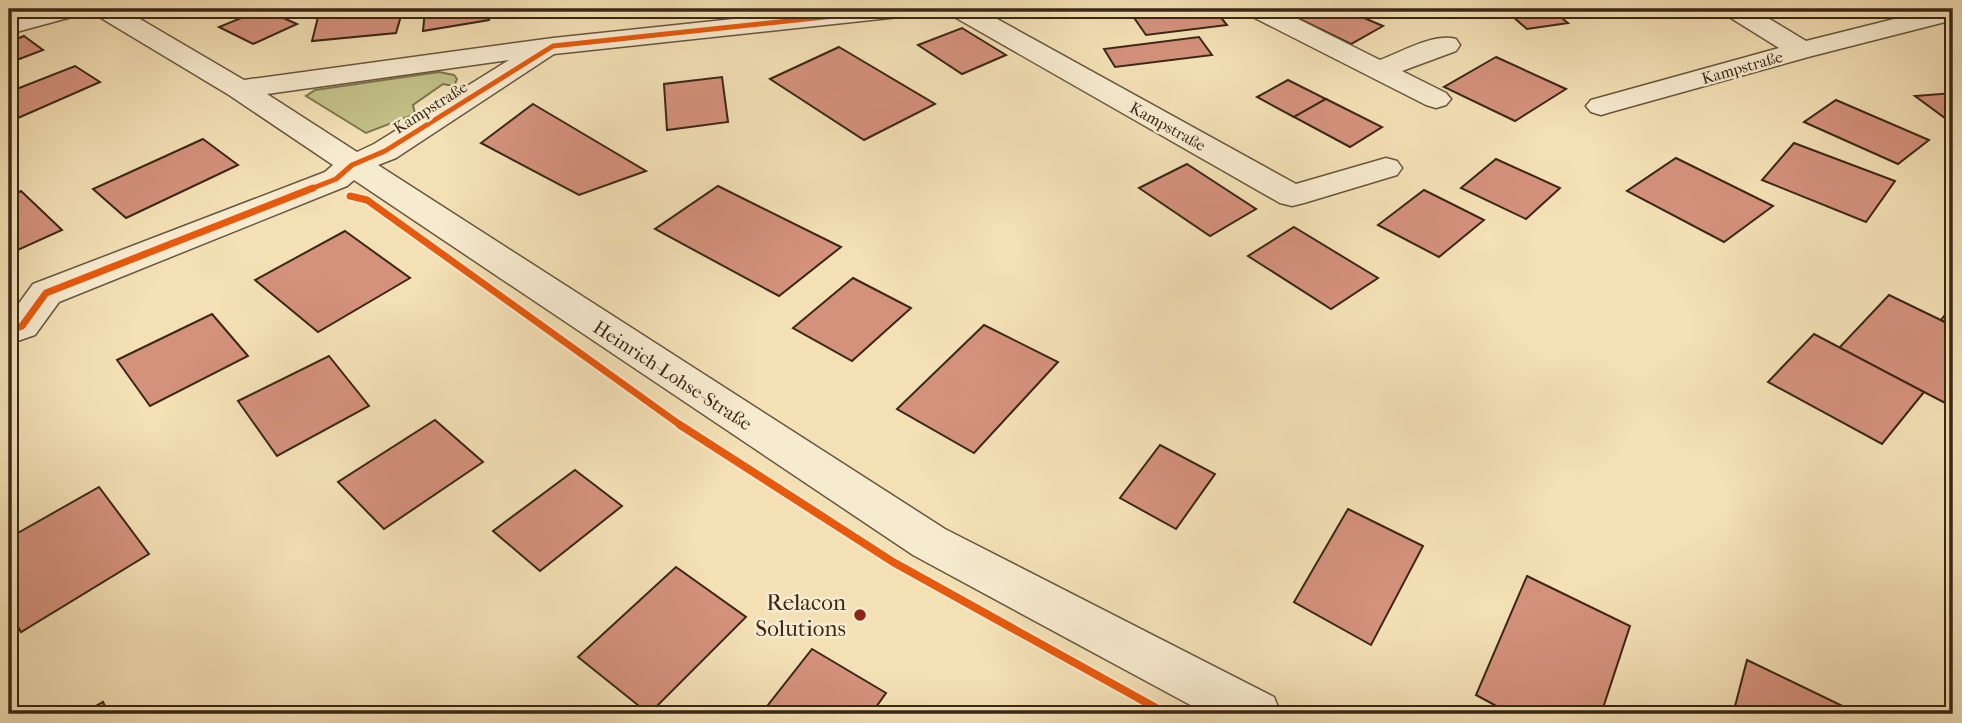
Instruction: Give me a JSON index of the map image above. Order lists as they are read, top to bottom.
{
  "streets": {
    "street": ["Kampstraße", "Heinrich-Lohse-Straße"]
  },
  "crossings": [
    ["Kampstraße", "Heinrich-Lohse-Straße"]
  ],
  "places": ["Relacon Solutions"]
}
